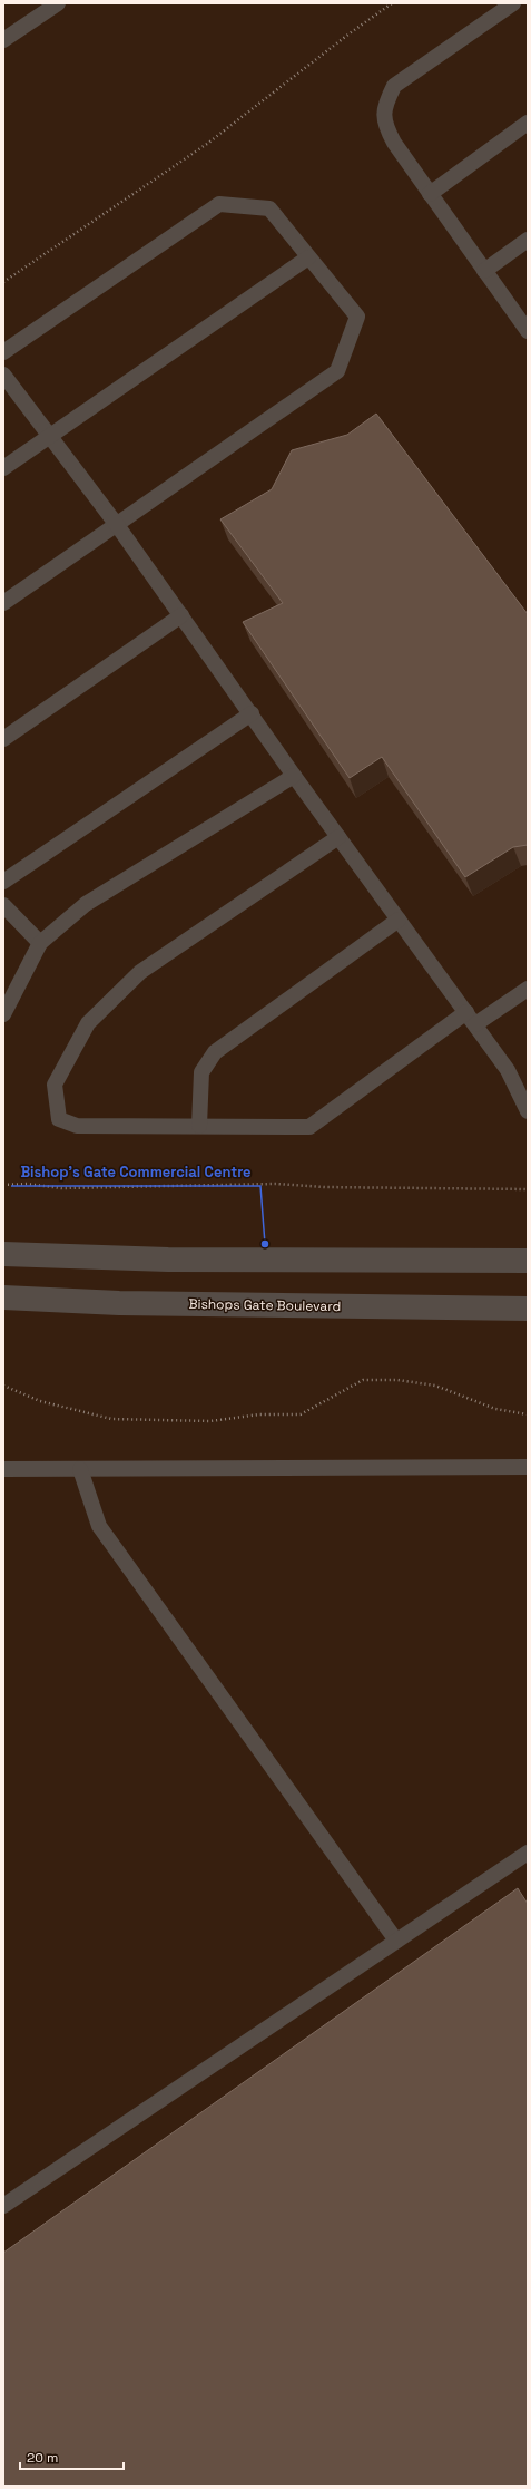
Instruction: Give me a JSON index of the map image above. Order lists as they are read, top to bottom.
{
  "streets": {
    "street": ["Bishops Gate Boulevard"]
  },
  "places": ["Bishop's Gate Commercial Centre"],
  "scale_bar": "20 m"
}
